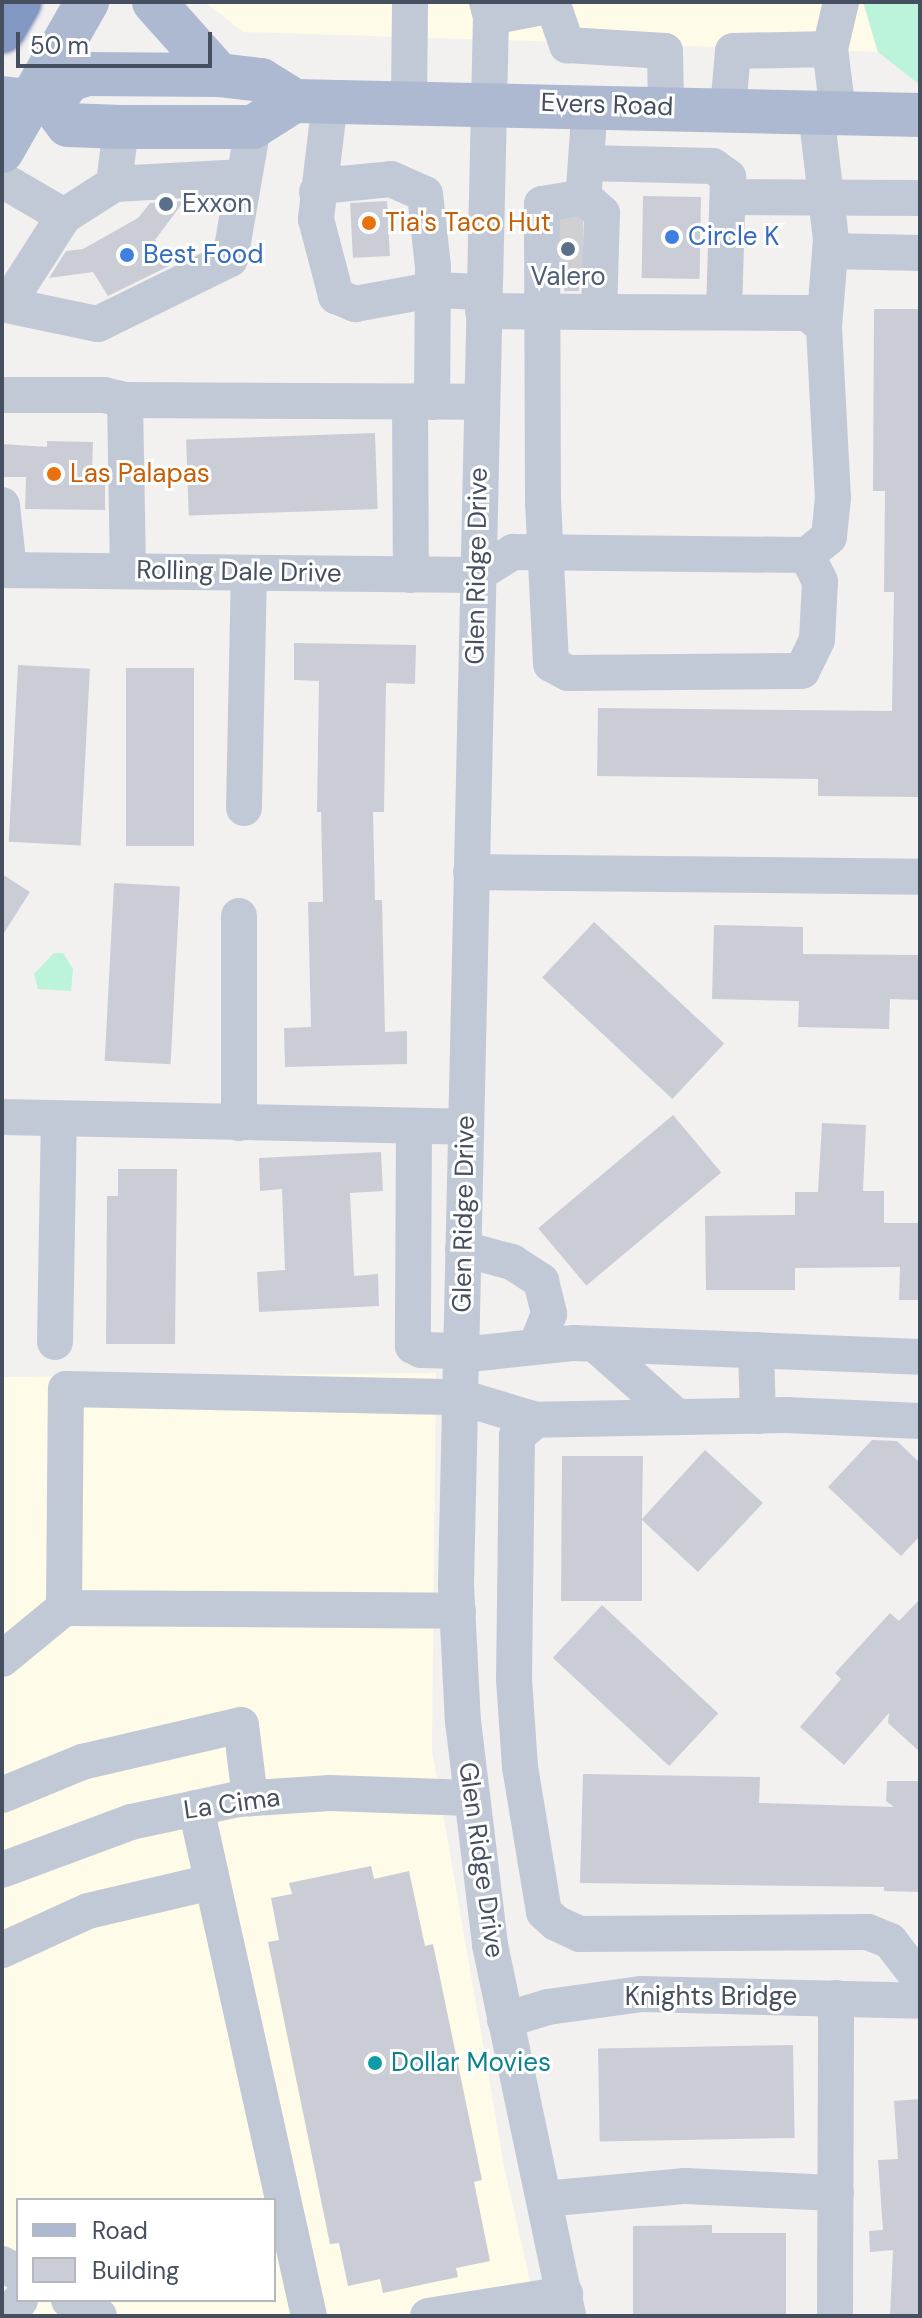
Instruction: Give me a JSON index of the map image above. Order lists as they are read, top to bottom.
{
  "streets": {
    "main road": ["Evers Road"],
    "street": [
      "Glen Ridge Drive",
      "Rolling Dale Drive",
      "La Cima",
      "Knights Bridge"
    ]
  },
  "crossings": [
    ["Evers Road", "Glen Ridge Drive"],
    ["Glen Ridge Drive", "Rolling Dale Drive"],
    ["Glen Ridge Drive", "La Cima"],
    ["Glen Ridge Drive", "Knights Bridge"]
  ],
  "places": [
    "Exxon",
    "Tia's Taco Hut",
    "Circle K",
    "Valero",
    "Best Food",
    "Las Palapas",
    "Dollar Movies"
  ],
  "legend": ["Road", "Building"],
  "scale_bar": "50 m"
}
